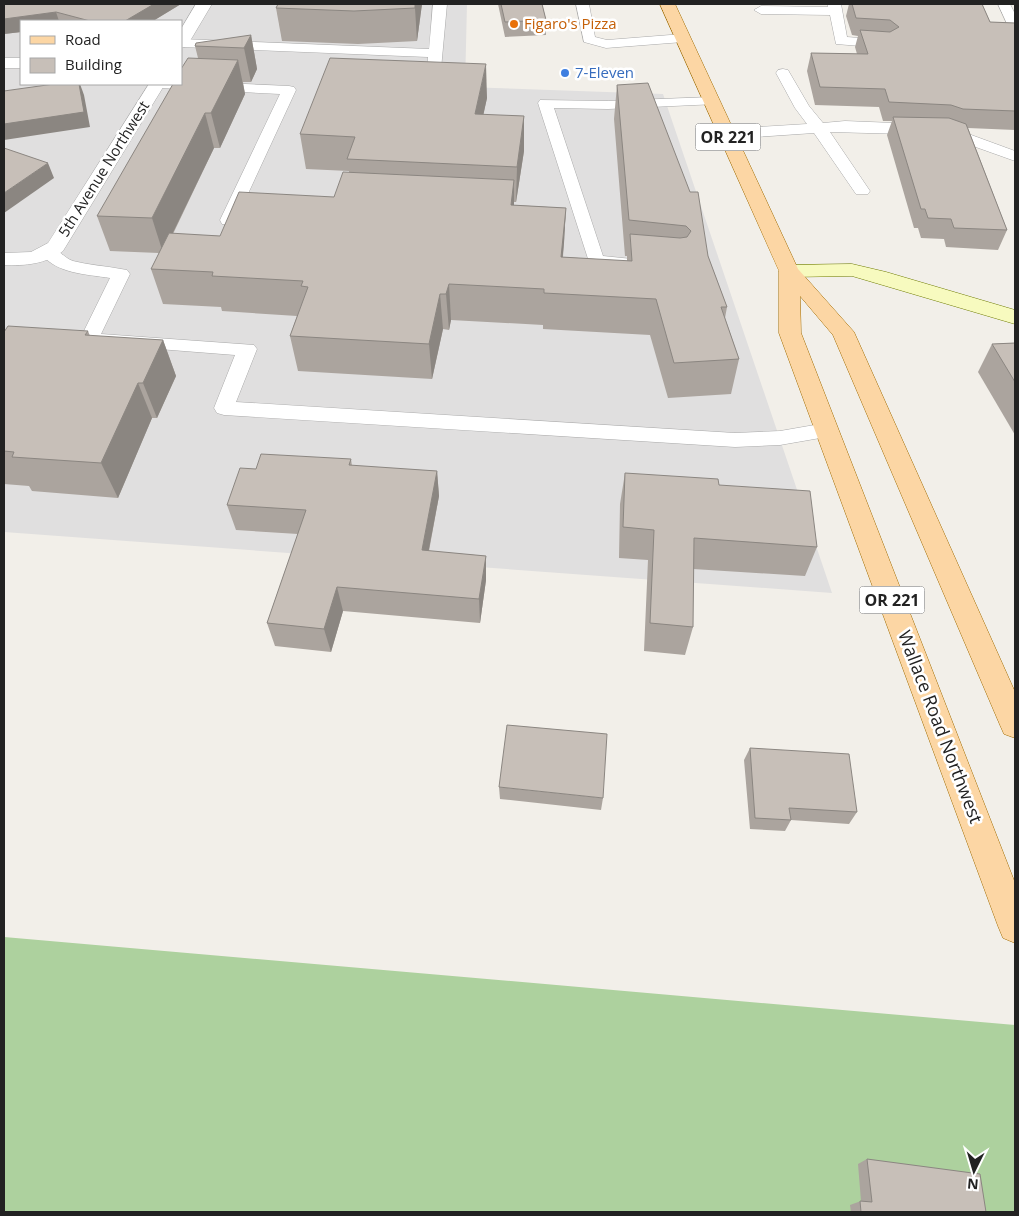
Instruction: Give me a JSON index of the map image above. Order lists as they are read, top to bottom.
{
  "streets": {
    "main road": ["OR 221", "Wallace Road Northwest"],
    "street": ["5th Avenue Northwest"]
  },
  "places": ["Figaro's Pizza", "7-Eleven"],
  "legend": ["Road", "Building"],
  "north": "bottom"
}
